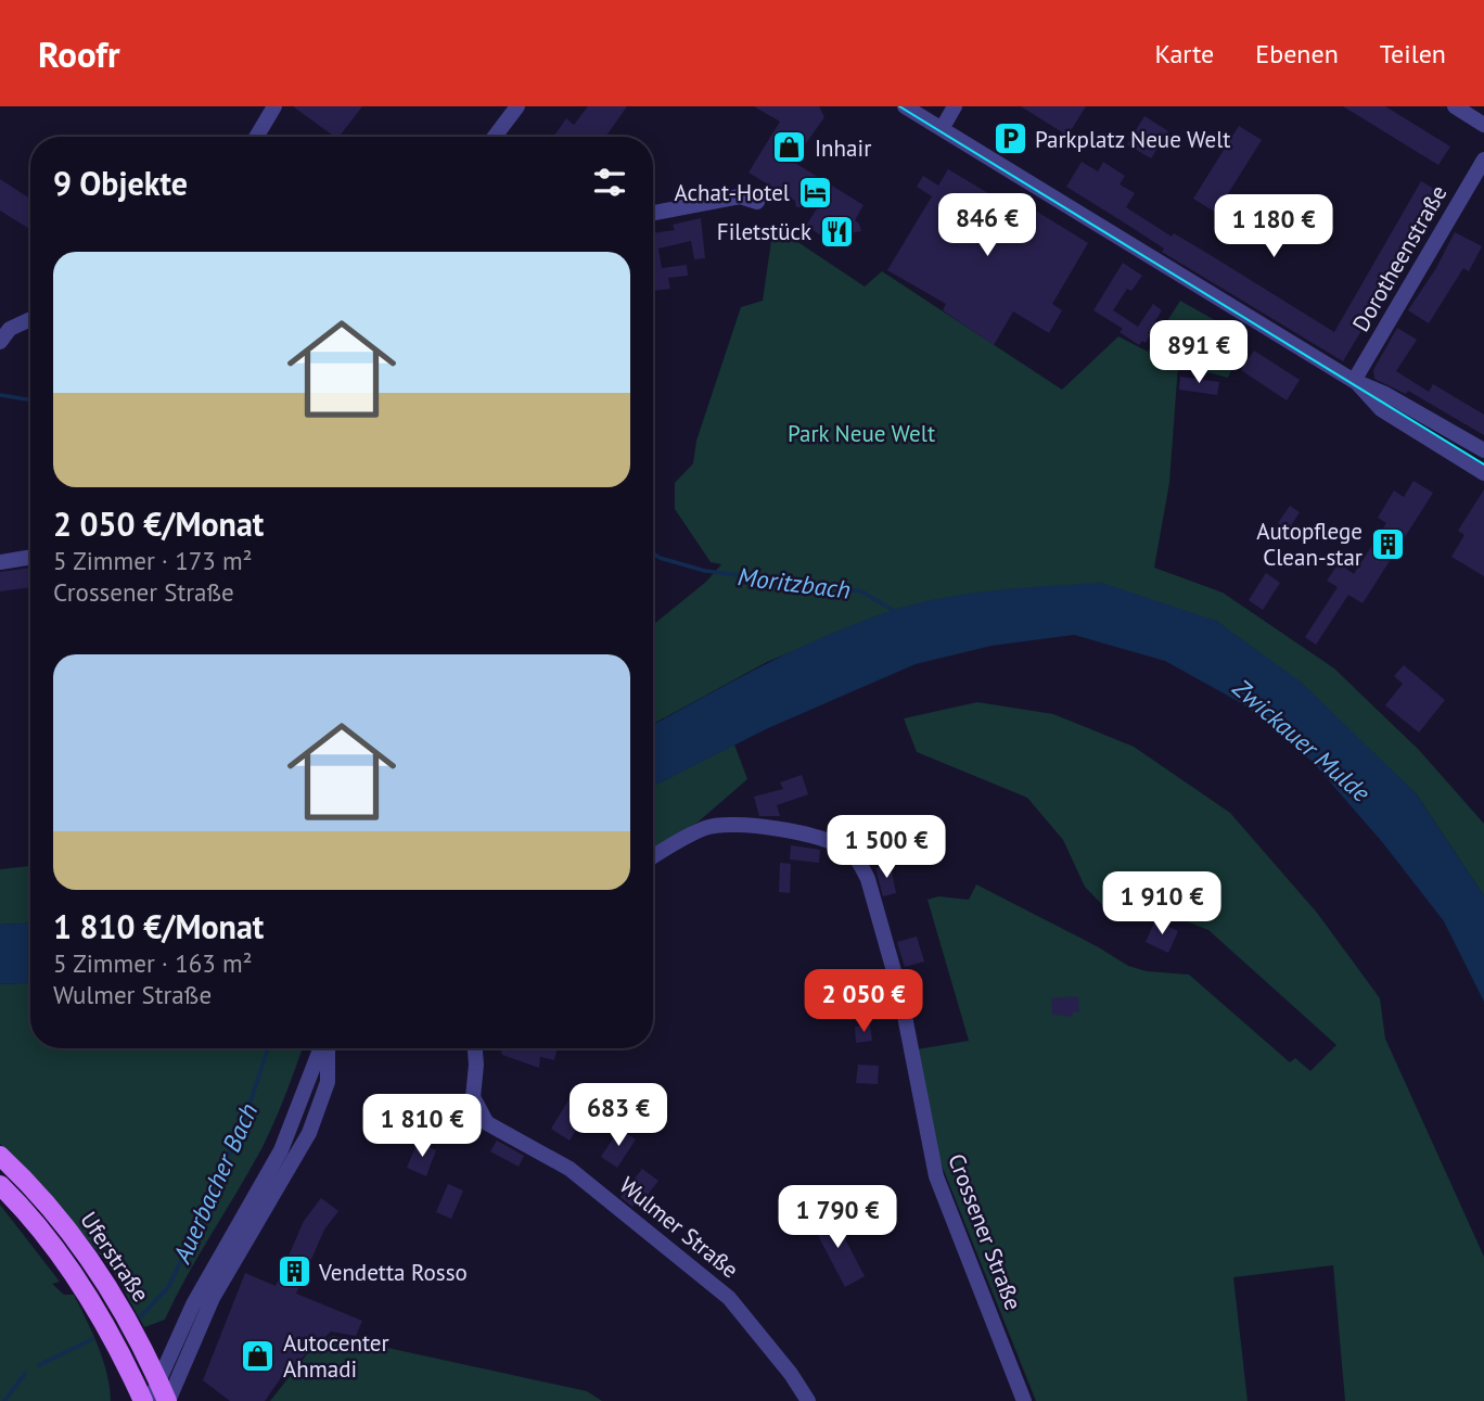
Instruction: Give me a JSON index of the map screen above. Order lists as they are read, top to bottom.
{
  "streets": {
    "main road": ["Uferstraße"],
    "street": ["Dorotheenstraße", "Wulmer Straße", "Crossener Straße"]
  },
  "water": ["Moritzbach", "Zwickauer Mulde", "Auerbacher Bach"],
  "parks": ["Park Neue Welt"],
  "places": {
    "parking": ["Parkplatz Neue Welt"],
    "shop": ["Inhair", "Autocenter Ahmadi"],
    "hotel": ["Achat-Hotel"],
    "restaurant": ["Filetstück"],
    "building": ["Autopflege Clean-star", "Vendetta Rosso"]
  },
  "page": {
    "header": "Roofr",
    "nav": ["Karte", "Ebenen", "Teilen"],
    "heading": "9 Objekte",
    "price": [
      "846 €",
      "1 180 €",
      "891 €",
      "1 500 €",
      "1 910 €",
      "2 050 €",
      "683 €",
      "1 810 €",
      "1 790 €"
    ],
    "list": [
      {
        "name": "2 050 €/Monat",
        "note": "5 Zimmer · 173 m² · Crossener Straße"
      },
      {
        "name": "1 810 €/Monat",
        "note": "5 Zimmer · 163 m² · Wulmer Straße"
      }
    ]
  }
}
